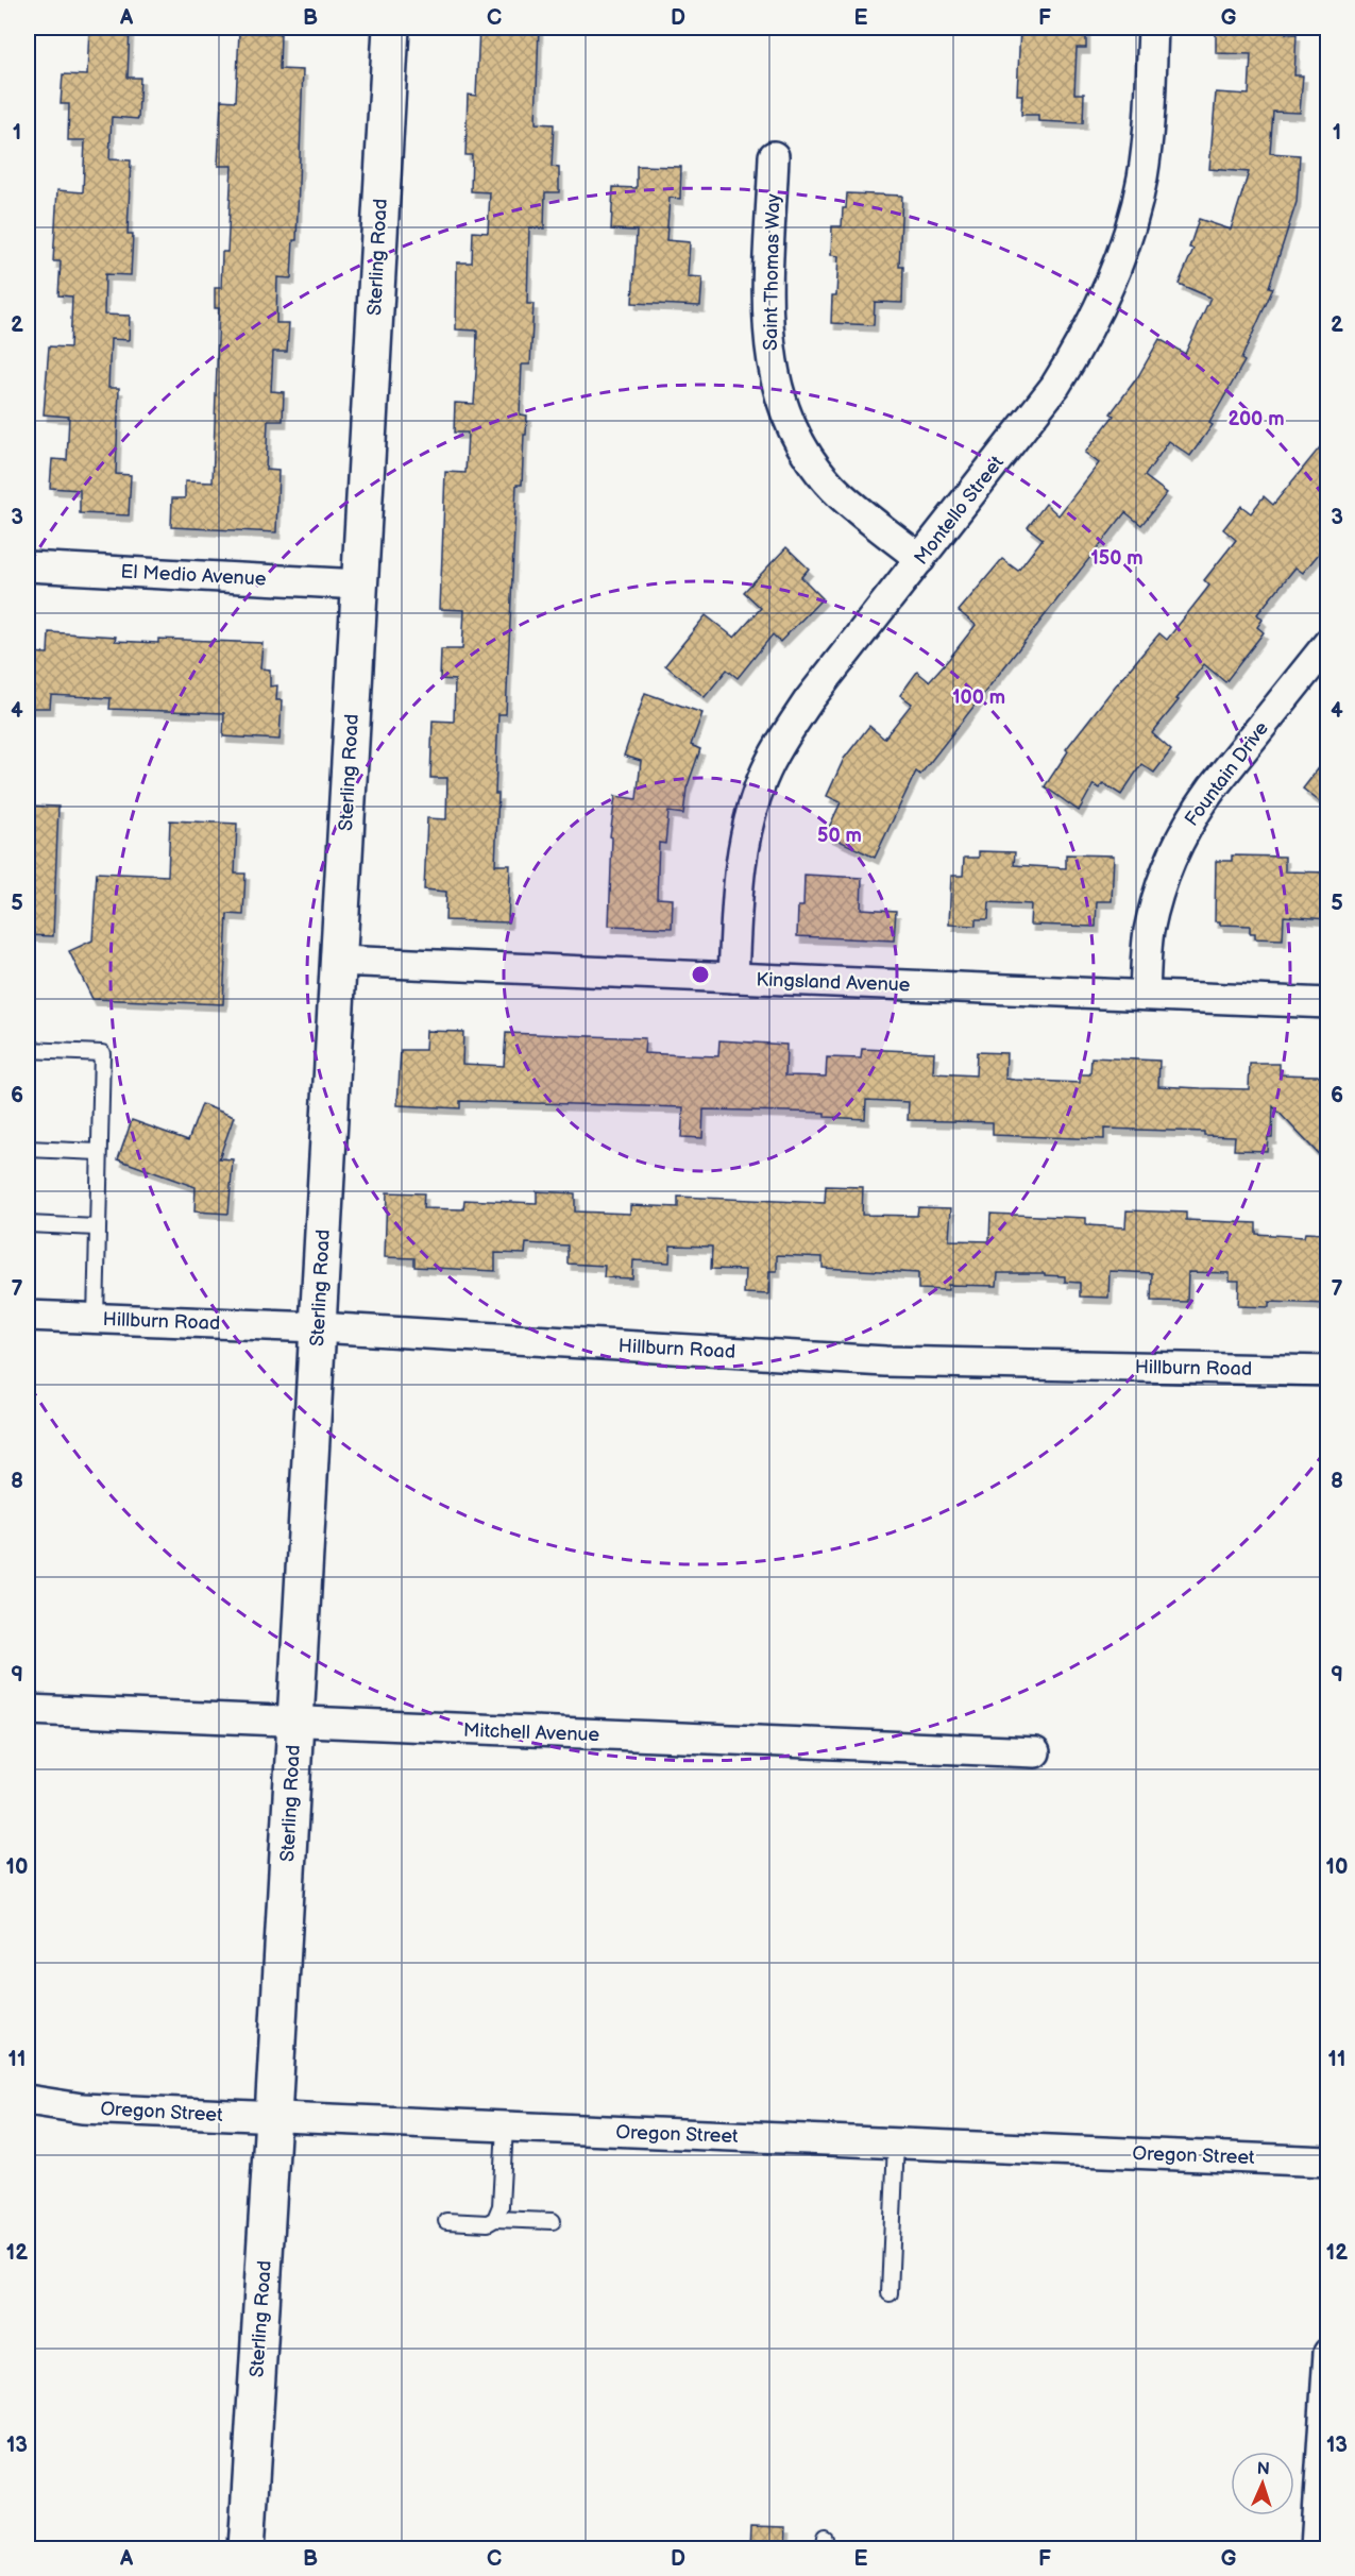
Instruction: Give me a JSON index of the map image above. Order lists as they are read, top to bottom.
{
  "streets": {
    "street": [
      "Sterling Road",
      "Saint Thomas Way",
      "Montello Street",
      "El Medio Avenue",
      "Fountain Drive",
      "Kingsland Avenue",
      "Hillburn Road",
      "Mitchell Avenue",
      "Oregon Street"
    ]
  },
  "crossings": [
    ["Sterling Road", "El Medio Avenue"],
    ["Sterling Road", "Kingsland Avenue"],
    ["Sterling Road", "Hillburn Road"],
    ["Sterling Road", "Mitchell Avenue"],
    ["Sterling Road", "Oregon Street"],
    ["Saint Thomas Way", "Montello Street"],
    ["Montello Street", "Kingsland Avenue"],
    ["Fountain Drive", "Kingsland Avenue"]
  ],
  "north": "top",
  "grid": {
    "columns": [
      "A",
      "B",
      "C",
      "D",
      "E",
      "F",
      "G"
    ],
    "rows": [
      "1",
      "2",
      "3",
      "4",
      "5",
      "6",
      "7",
      "8",
      "9",
      "10",
      "11",
      "12",
      "13"
    ]
  },
  "rings": [
    "200 m",
    "150 m",
    "100 m",
    "50 m"
  ]
}
